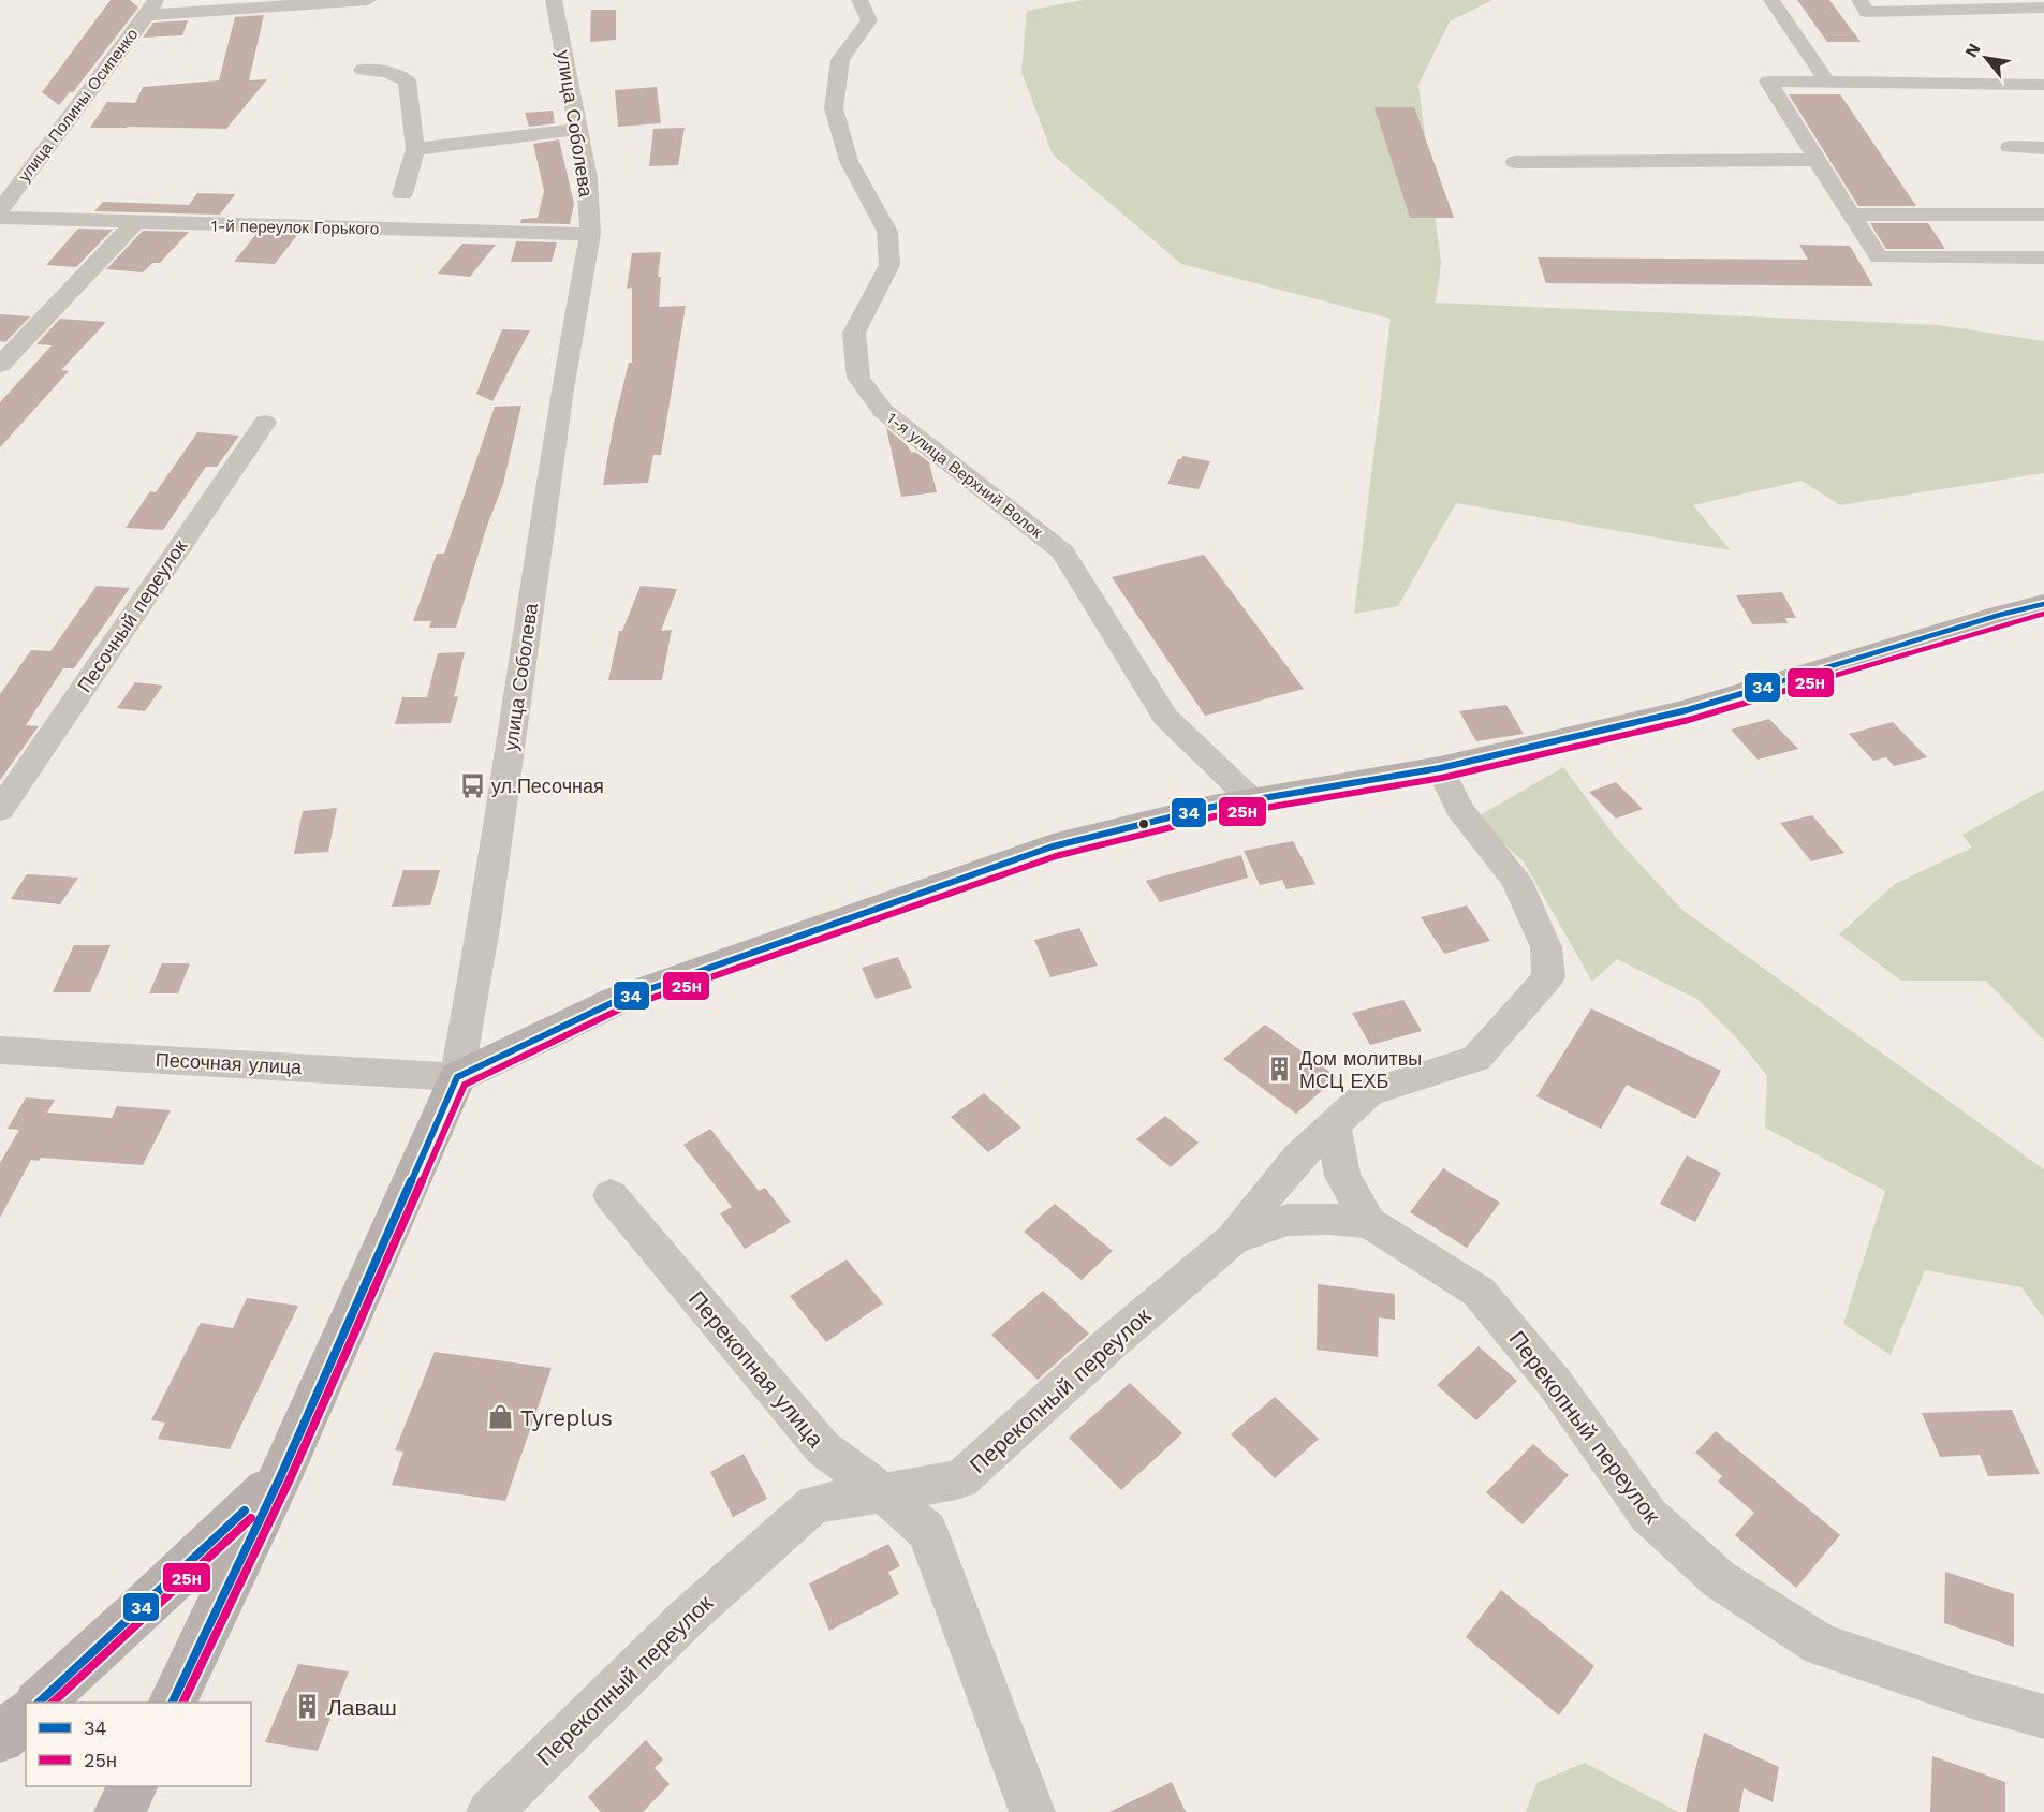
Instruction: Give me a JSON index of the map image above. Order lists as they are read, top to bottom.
{
  "streets": {
    "main road": ["улица Соболева"],
    "street": [
      "улица Полины Осипенко",
      "1-й переулок Горького",
      "1-я улица Верхний Волок",
      "Песочный переулок",
      "Песочная улица",
      "Перекопная улица",
      "Перекопный переулок"
    ]
  },
  "crossings": [
    ["улица Соболева", "1-й переулок Горького"],
    ["улица Соболева", "Песочная улица"],
    ["Перекопная улица", "Перекопный переулок"]
  ],
  "places": {
    "bus stop": ["ул.Песочная"],
    "building": ["Дом молитвы МСЦ ЕХБ", "Лаваш"],
    "shop": ["Tyreplus"]
  },
  "lines": ["transit line 34", "transit line 25н"],
  "legend": ["34", "25н"],
  "north": "top left"
}
